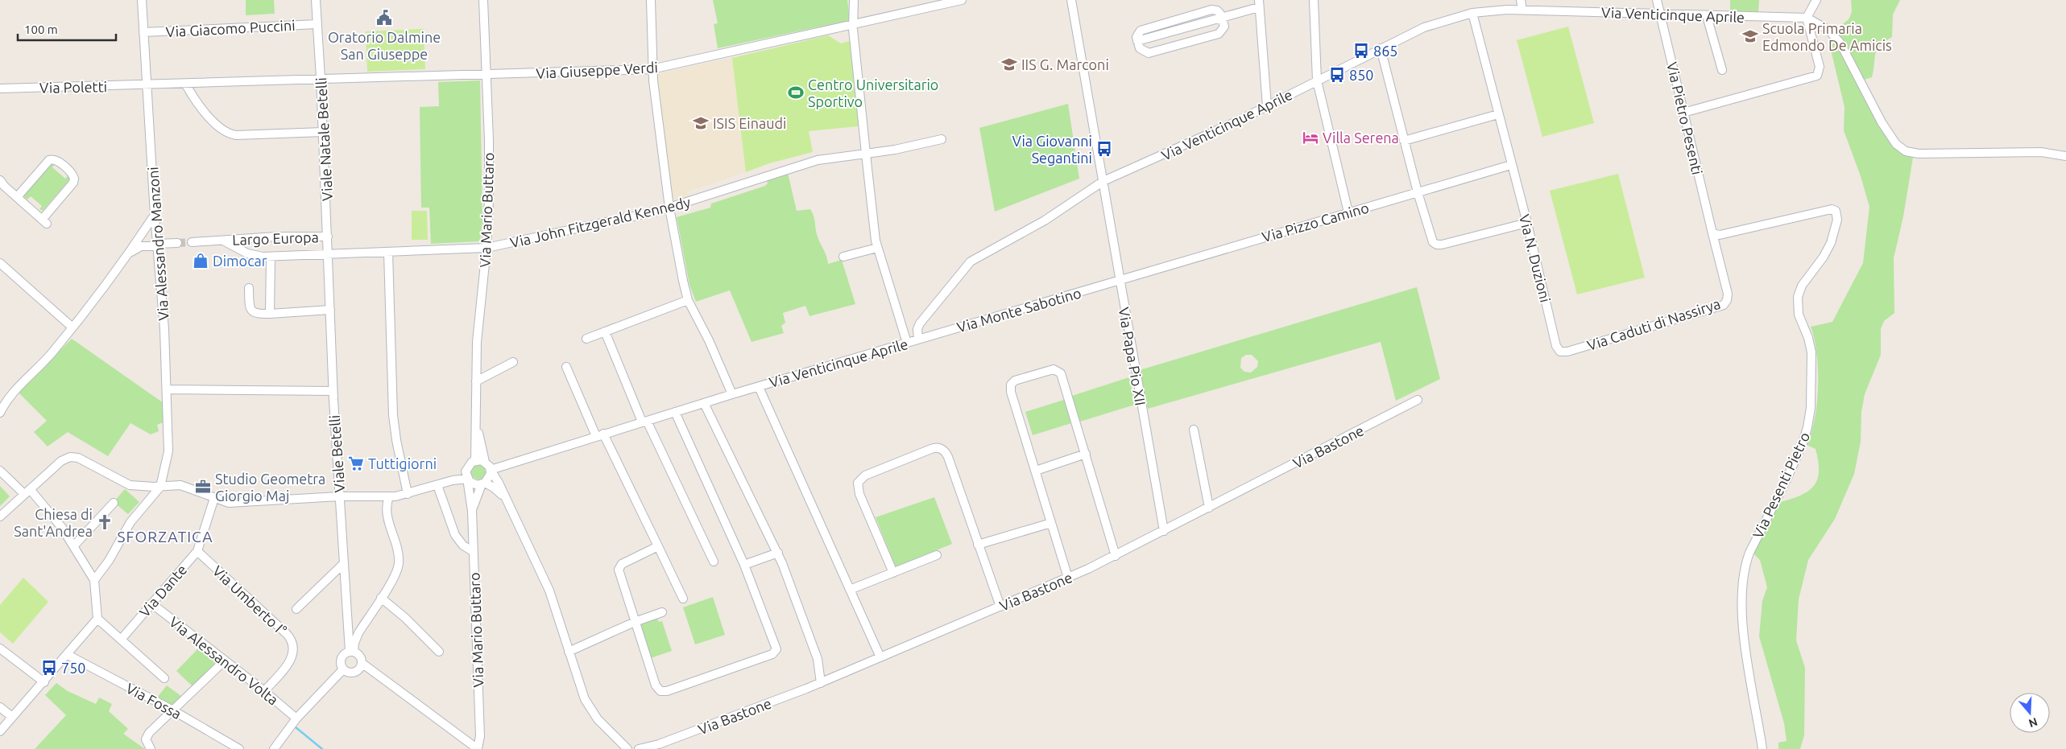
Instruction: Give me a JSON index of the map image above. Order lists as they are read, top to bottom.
{
  "streets": {
    "street": [
      "Via Venticinque Aprile",
      "Via Giacomo Puccini",
      "Via Giuseppe Verdi",
      "Via Poletti",
      "Via Pietro Pesenti",
      "Viale Natale Betelli",
      "Via Mario Buttaro",
      "Via John Fitzgerald Kennedy",
      "Via Pizzo Camino",
      "Largo Europa",
      "Via Alessandro Manzoni",
      "Via N. Duzioni",
      "Via Monte Sabotino",
      "Via Caduti di Nassirya",
      "Via Papa Pio XII",
      "Via Bastone",
      "Viale Betelli",
      "Via Pesenti Pietro",
      "Via Dante",
      "Via Umberto I°",
      "Via Alessandro Volta",
      "Via Fossa"
    ]
  },
  "crossings": [
    ["Via Venticinque Aprile", "Via Pietro Pesenti"],
    ["Via Venticinque Aprile", "Via Mario Buttaro"],
    ["Via Venticinque Aprile", "Via N. Duzioni"],
    ["Via Venticinque Aprile", "Via Monte Sabotino"],
    ["Via Venticinque Aprile", "Via Papa Pio XII"],
    ["Via Giacomo Puccini", "Viale Natale Betelli"],
    ["Via Giacomo Puccini", "Via Alessandro Manzoni"],
    ["Via Giuseppe Verdi", "Via Poletti"],
    ["Via Giuseppe Verdi", "Viale Natale Betelli"],
    ["Via Giuseppe Verdi", "Via Mario Buttaro"],
    ["Via Poletti", "Via Alessandro Manzoni"],
    ["Via Pietro Pesenti", "Via Caduti di Nassirya"],
    ["Via Pietro Pesenti", "Via Pesenti Pietro"],
    ["Viale Natale Betelli", "Via John Fitzgerald Kennedy"],
    ["Viale Natale Betelli", "Largo Europa"],
    ["Viale Natale Betelli", "Viale Betelli"],
    ["Via Mario Buttaro", "Via John Fitzgerald Kennedy"],
    ["Via John Fitzgerald Kennedy", "Largo Europa"],
    ["Via John Fitzgerald Kennedy", "Viale Betelli"],
    ["Via Pizzo Camino", "Via N. Duzioni"],
    ["Via Pizzo Camino", "Via Monte Sabotino"],
    ["Via Pizzo Camino", "Via Papa Pio XII"],
    ["Largo Europa", "Viale Betelli"],
    ["Via N. Duzioni", "Via Caduti di Nassirya"],
    ["Via Monte Sabotino", "Via Papa Pio XII"],
    ["Via Caduti di Nassirya", "Via Pesenti Pietro"],
    ["Via Papa Pio XII", "Via Bastone"],
    ["Via Dante", "Via Umberto I°"],
    ["Via Dante", "Via Alessandro Volta"],
    ["Via Umberto I°", "Via Alessandro Volta"]
  ],
  "districts": ["SFORZATICA"],
  "places": {
    "public building": ["Oratorio Dalmine San Giuseppe"],
    "school or university": ["Scuola Primaria Edmondo De Amicis", "IIS G. Marconi", "ISIS Einaudi"],
    "bus stop": [
      "865",
      "850",
      "Via Giovanni Segantini",
      "750"
    ],
    "sports": ["Centro Universitario Sportivo"],
    "hotel": ["Villa Serena"],
    "shop": ["Dimocar"],
    "supermarket": ["Tuttigiorni"],
    "office": ["Studio Geometra Giorgio Maj"],
    "church": ["Chiesa di Sant'Andrea"]
  },
  "scale_bar": "100 m",
  "north": "bottom"
}
